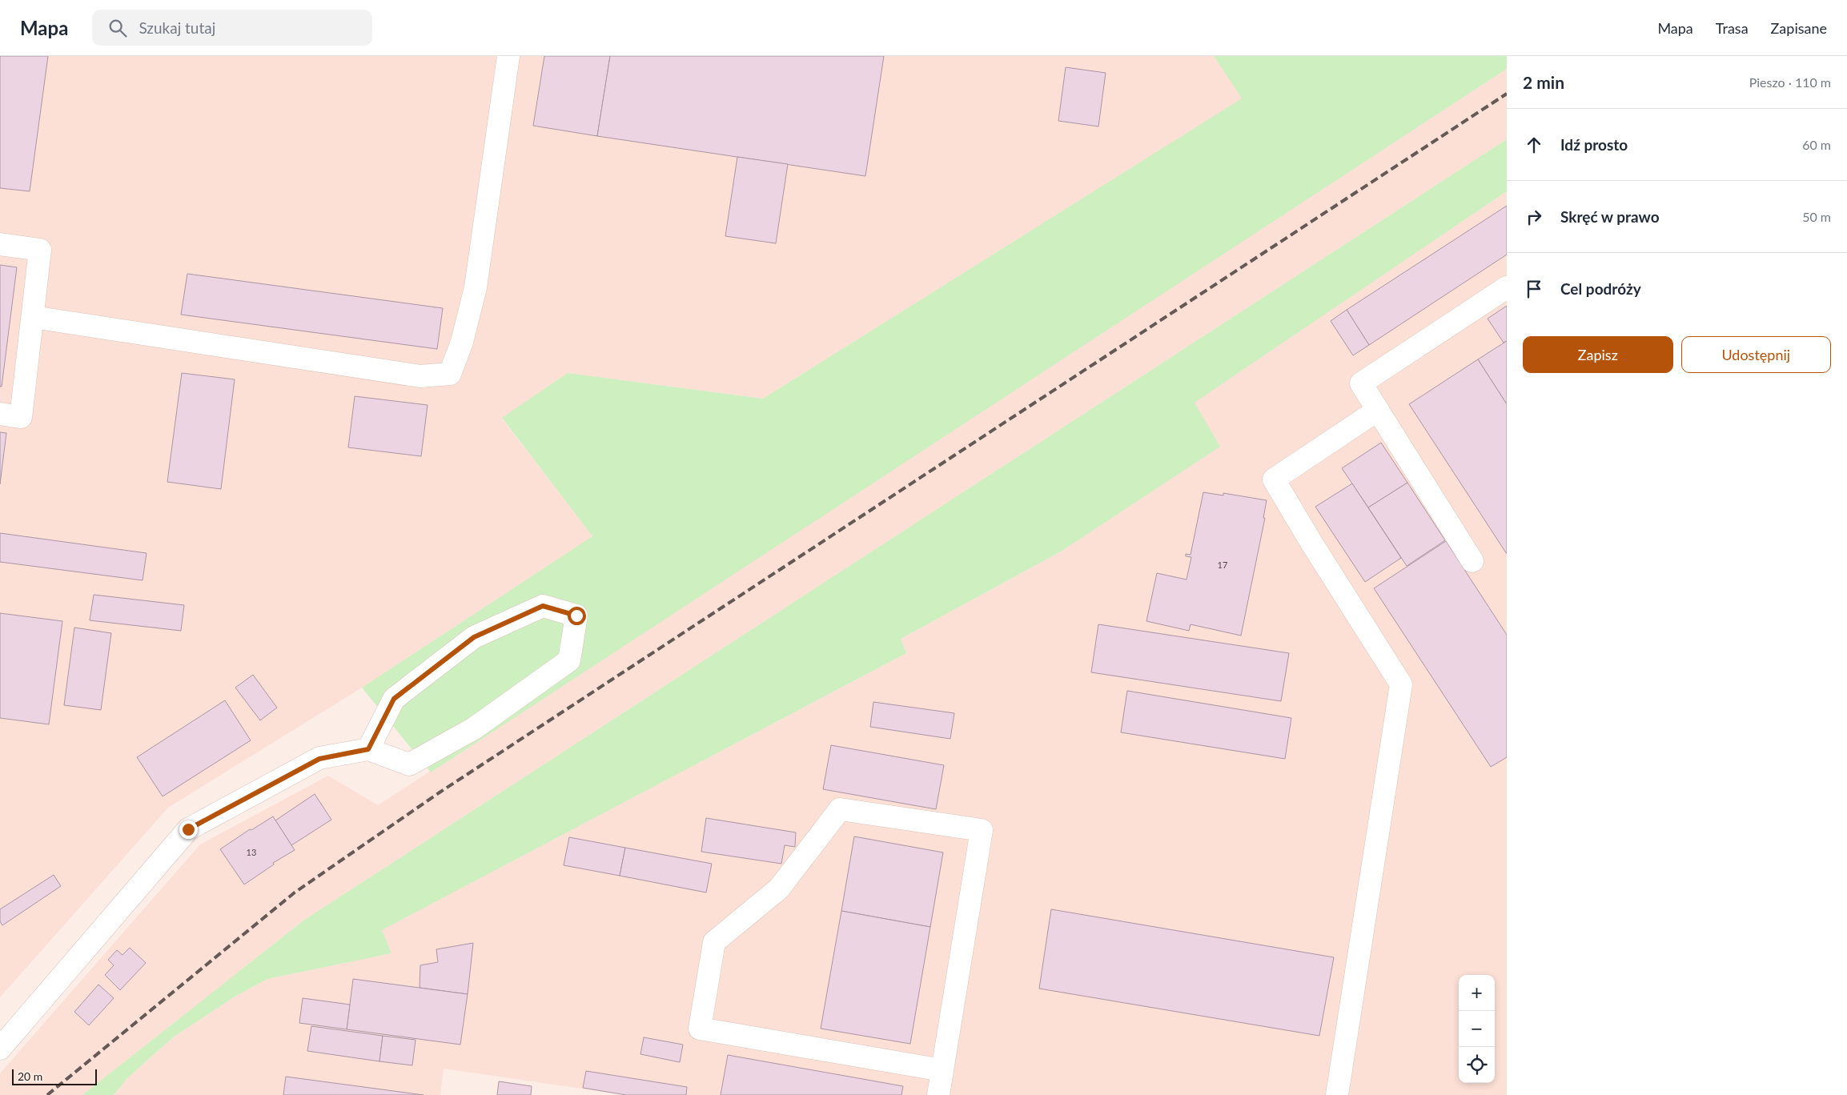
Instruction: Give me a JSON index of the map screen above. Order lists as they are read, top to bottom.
{
  "house_numbers": ["17", "13"],
  "scale_bar": "20 m",
  "page": {
    "header": "Mapa",
    "search": "Szukaj tutaj",
    "nav": ["Mapa", "Trasa", "Zapisane"],
    "heading": ["2 min", "Pieszo · 110 m"],
    "list": [
      ["Idź prosto", "60 m"],
      ["Skręć w prawo", "50 m"],
      "Cel podróży"
    ],
    "buttons": ["Zapisz", "Udostępnij"],
    "map_buttons": ["+", "−"],
    "scale": "20 m"
  }
}
